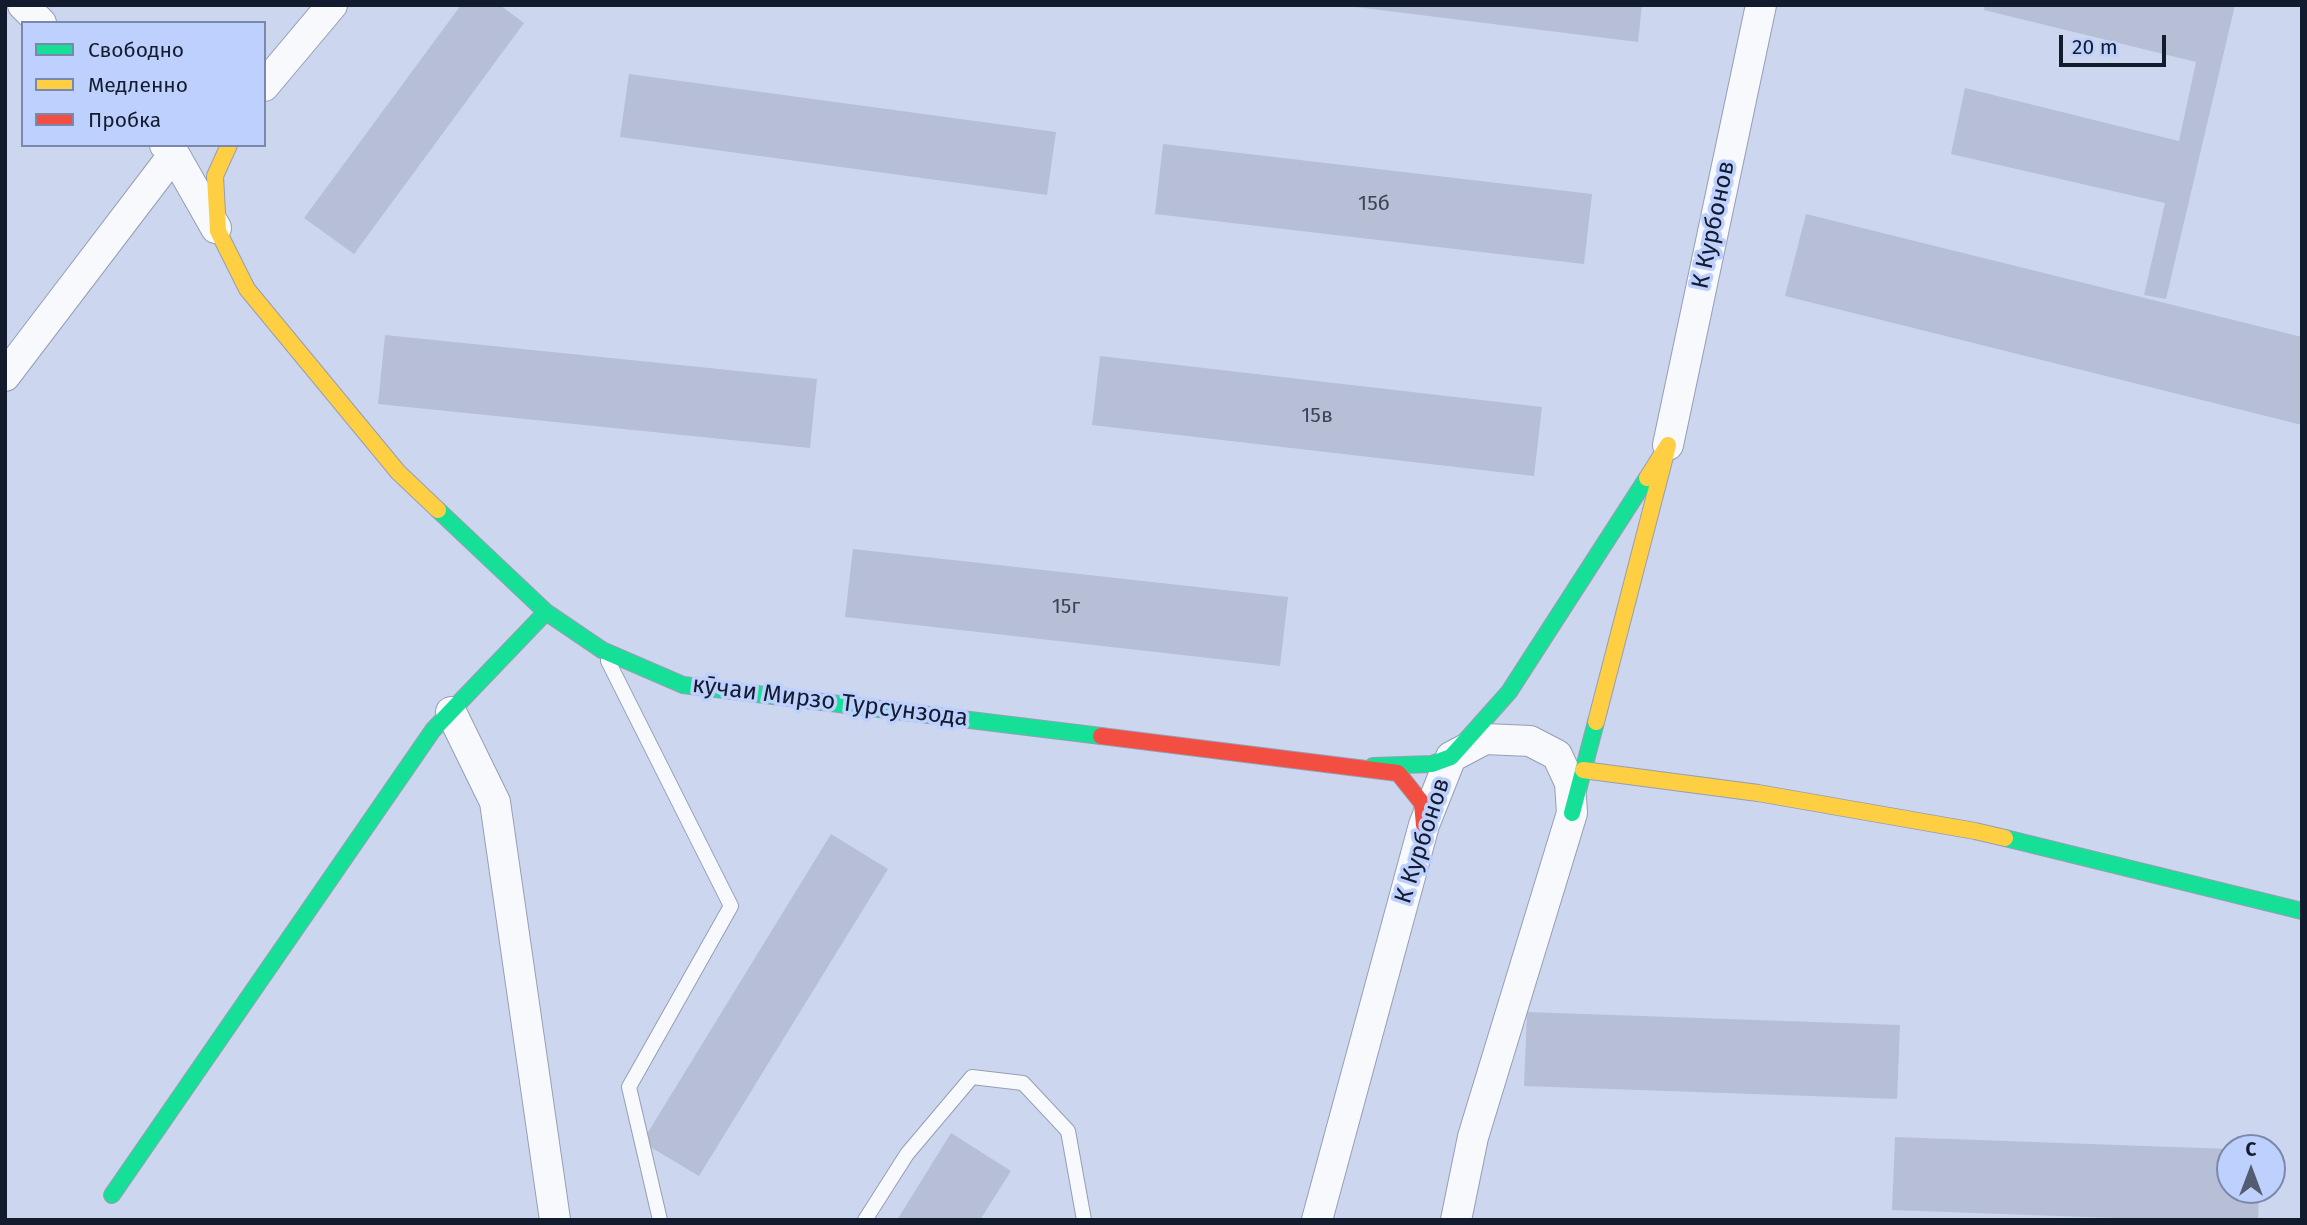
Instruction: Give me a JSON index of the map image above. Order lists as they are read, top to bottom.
{
  "streets": {
    "street": ["К Курбонов", "кӯчаи Мирзо Турсунзода"]
  },
  "house_numbers": ["15б", "15в", "15г"],
  "legend": ["Свободно", "Медленно", "Пробка"],
  "scale_bar": "20 m",
  "north": "top"
}
